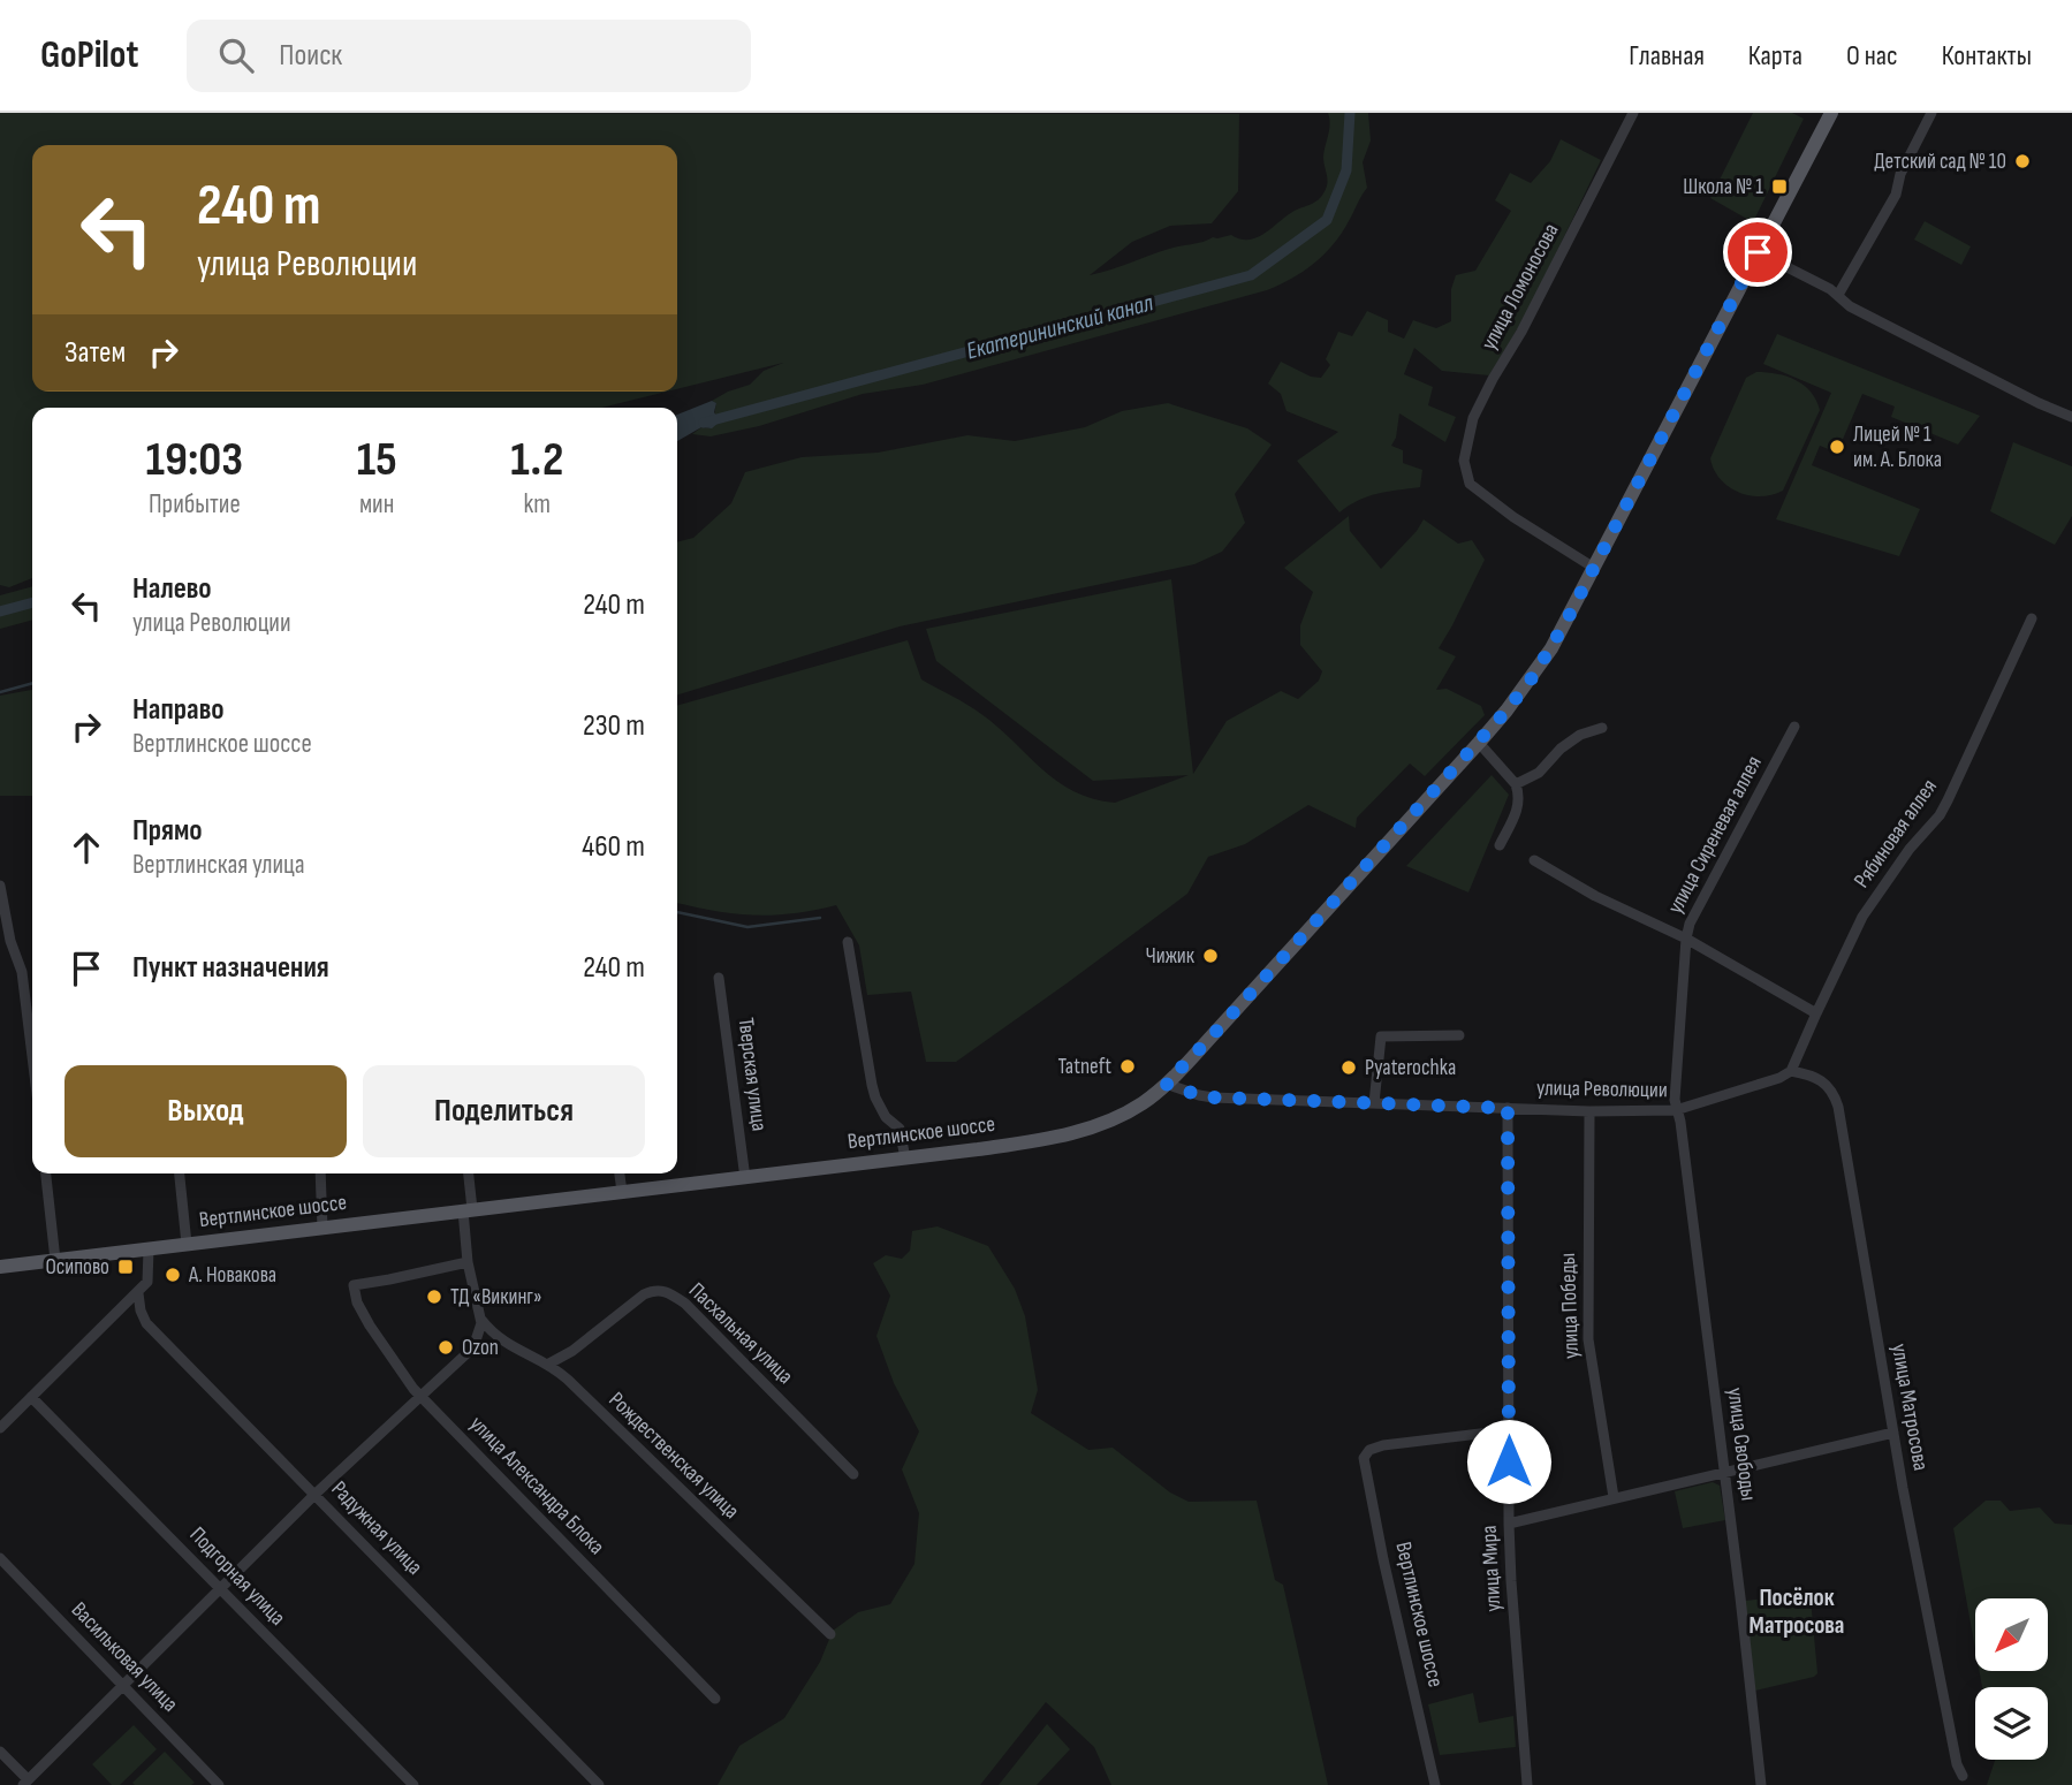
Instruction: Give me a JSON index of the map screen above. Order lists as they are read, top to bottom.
{
  "streets": {
    "main road": ["Вертлинское шоссе"],
    "street": [
      "улица Ломоносова",
      "Рябиновая аллея",
      "улица Сиреневая аллея",
      "Тверская улица",
      "улица Революции",
      "улица Победы",
      "Пасхальная улица",
      "улица Матросова",
      "улица Свободы",
      "Рождественская улица",
      "улица Александра Блока",
      "Радужная улица",
      "улица Мира",
      "Подгорная улица",
      "Васильковая улица"
    ]
  },
  "crossings": [
    ["улица Ломоносова", "Вертлинское шоссе"],
    ["Рябиновая аллея", "улица Революции"],
    ["Рябиновая аллея", "улица Матросова"],
    ["улица Сиреневая аллея", "улица Революции"],
    ["улица Сиреневая аллея", "улица Свободы"],
    ["Тверская улица", "Вертлинское шоссе"],
    ["улица Революции", "Вертлинское шоссе"],
    ["улица Революции", "улица Победы"],
    ["улица Революции", "улица Матросова"],
    ["улица Революции", "улица Свободы"],
    ["улица Революции", "улица Мира"],
    ["Вертлинское шоссе", "улица Мира"],
    ["Пасхальная улица", "Рождественская улица"]
  ],
  "districts": ["Посёлок Матросова"],
  "water": ["Екатерининский канал"],
  "places": {
    "other": [
      "Детский сад № 10",
      "Лицей № 1 им. А. Блока",
      "Чижик",
      "Tatneft",
      "Pyaterochka",
      "А. Новакова",
      "ТД «Викинг»",
      "Ozon"
    ],
    "transit": ["Школа № 1", "Осипово"]
  },
  "north": "bottom left",
  "page": {
    "header": "GoPilot",
    "search": "Поиск",
    "nav": [
      "Главная",
      "Карта",
      "О нас",
      "Контакты"
    ],
    "turn": ["240 m", "улица Революции"],
    "then": "Затем",
    "eta": [
      "19:03",
      "Прибытие",
      "15",
      "мин",
      "1.2",
      "km"
    ],
    "list": [
      {
        "name": "Налево",
        "note": "улица Революции",
        "value": "240 m"
      },
      {
        "name": "Направо",
        "note": "Вертлинское шоссе",
        "value": "230 m"
      },
      {
        "name": "Прямо",
        "note": "Вертлинская улица",
        "value": "460 m"
      },
      {
        "name": "Пункт назначения",
        "value": "240 m"
      }
    ],
    "buttons": ["Выход", "Поделиться"]
  }
}
